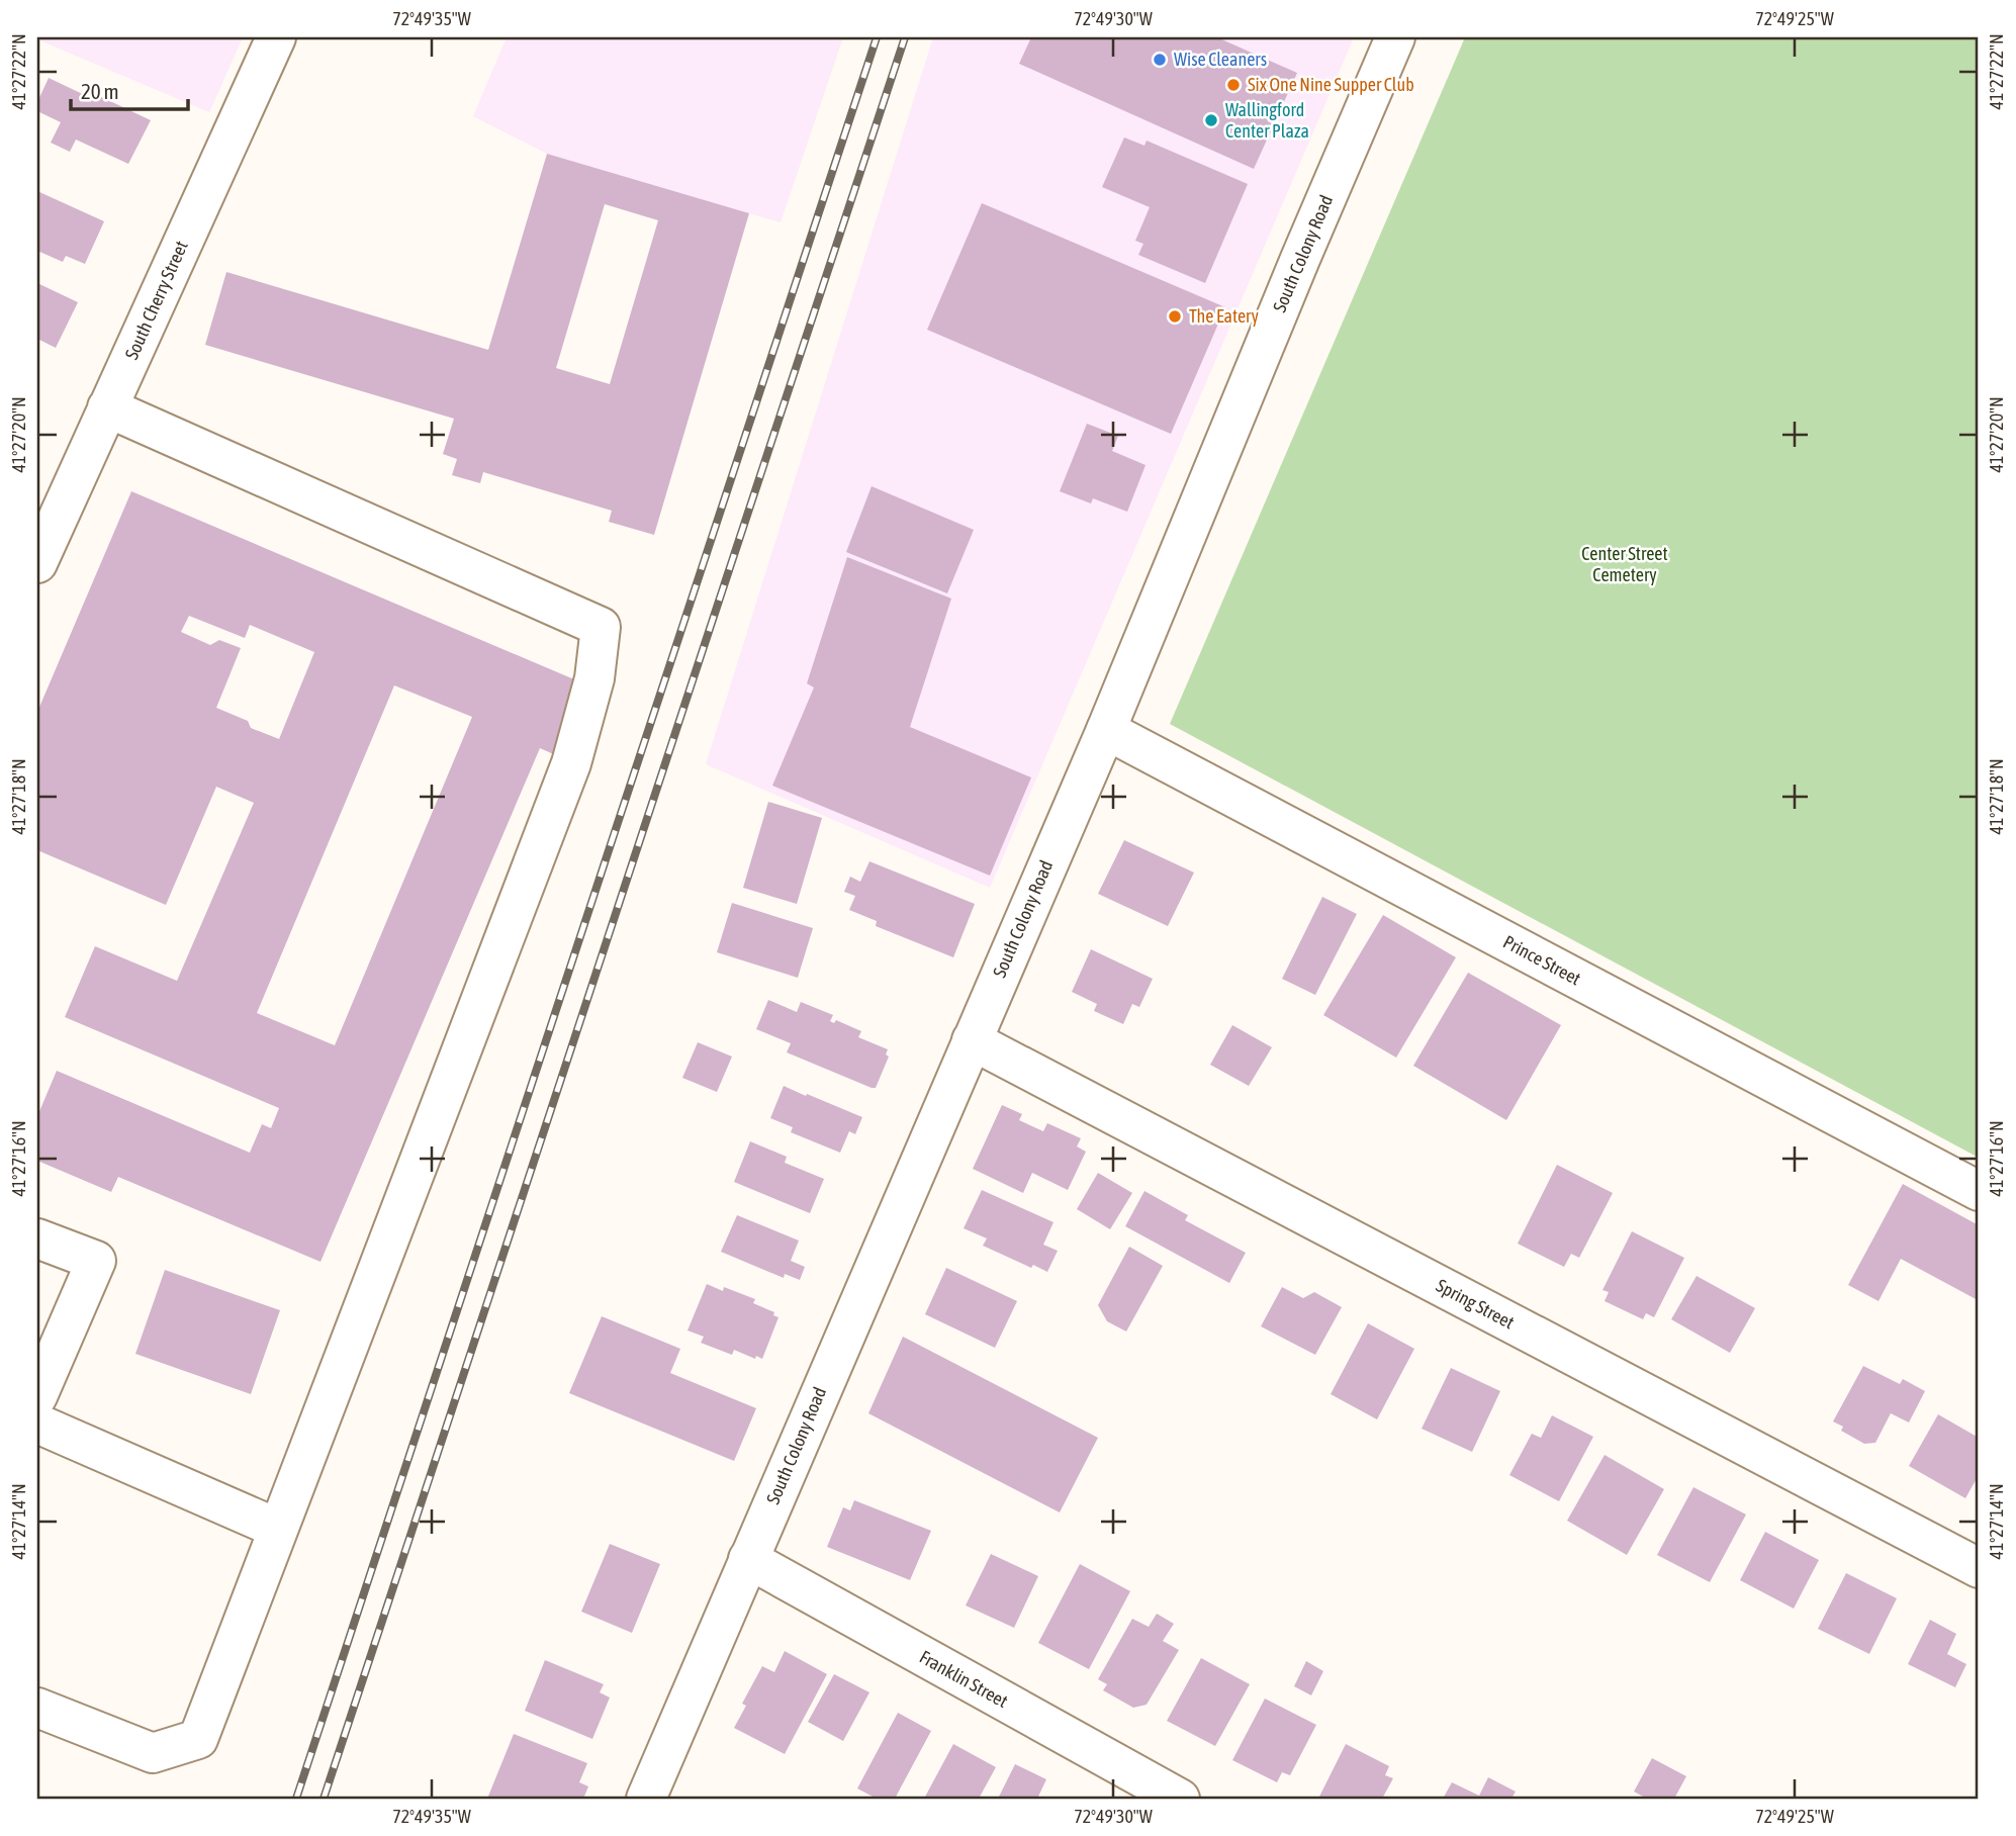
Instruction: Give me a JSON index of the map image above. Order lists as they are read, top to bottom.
{
  "streets": {
    "street": [
      "South Colony Road",
      "South Cherry Street",
      "Prince Street",
      "Spring Street",
      "Franklin Street"
    ]
  },
  "crossings": [
    ["South Colony Road", "Prince Street"],
    ["South Colony Road", "Spring Street"],
    ["South Colony Road", "Franklin Street"]
  ],
  "parks": ["Center Street Cemetery"],
  "places": [
    "Wise Cleaners",
    "Six One Nine Supper Club",
    "Wallingford Center Plaza",
    "The Eatery"
  ],
  "scale_bar": "20 m",
  "coordinates": [
    "72°49'35\"W",
    "72°49'30\"W",
    "72°49'25\"W",
    "41°27'22\"N",
    "41°27'20\"N",
    "41°27'18\"N",
    "41°27'16\"N",
    "41°27'14\"N"
  ]
}
